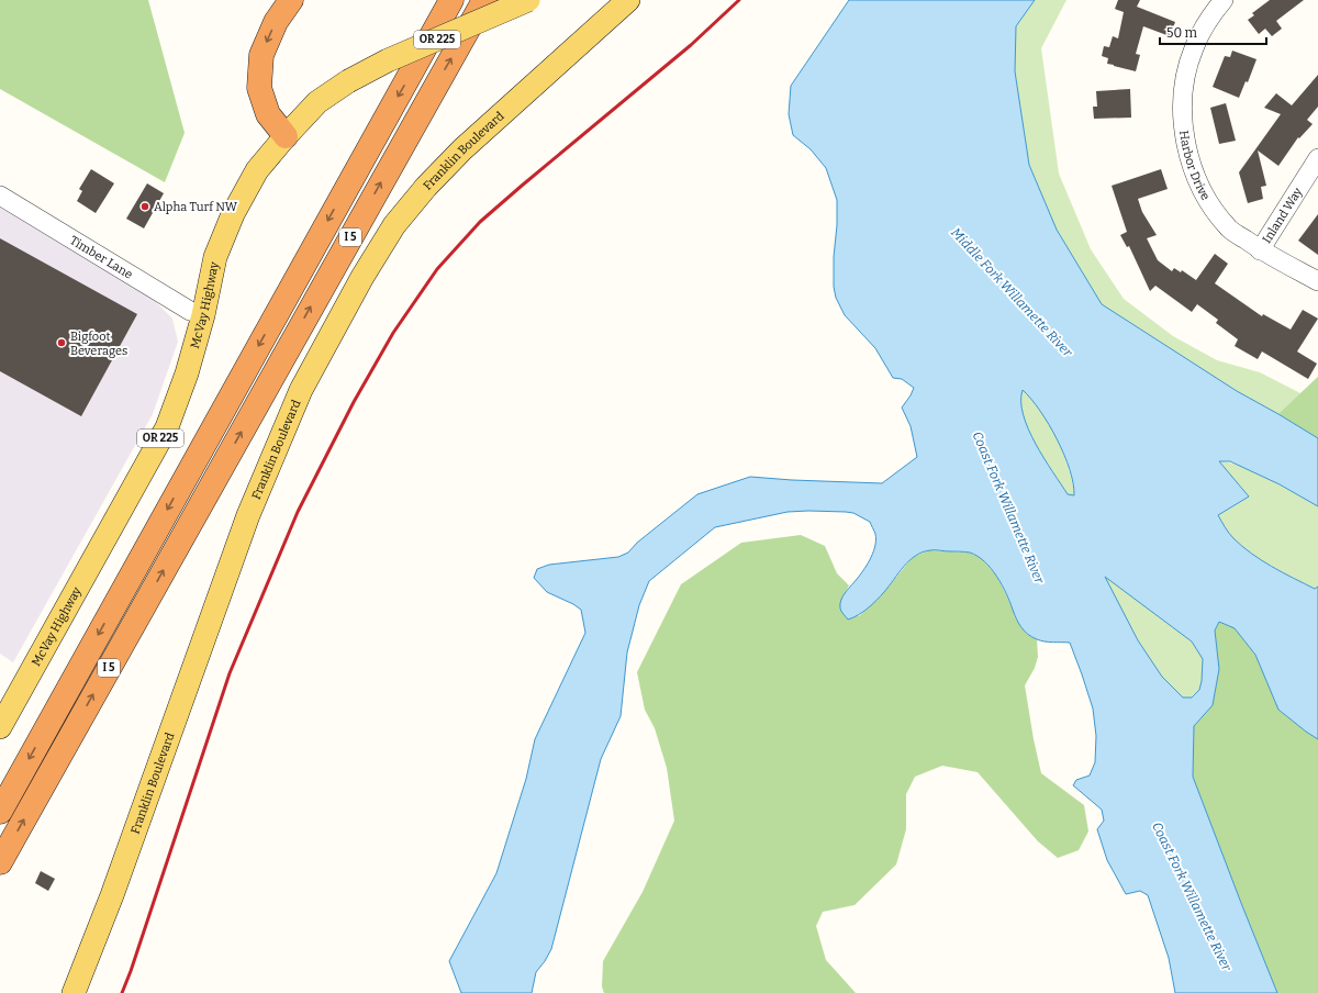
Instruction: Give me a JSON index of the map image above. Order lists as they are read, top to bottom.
{
  "streets": {
    "highway": ["I 5"],
    "main road": ["OR 225", "Franklin Boulevard", "McVay Highway"],
    "street": ["Harbor Drive", "Inland Way", "Timber Lane"]
  },
  "crossings": [
    ["Harbor Drive", "Inland Way"],
    ["Timber Lane", "McVay Highway"]
  ],
  "water": ["Middle Fork Willamette River", "Coast Fork Willamette River"],
  "places": ["Alpha Turf NW", "Bigfoot Beverages"],
  "scale_bar": "50 m"
}
